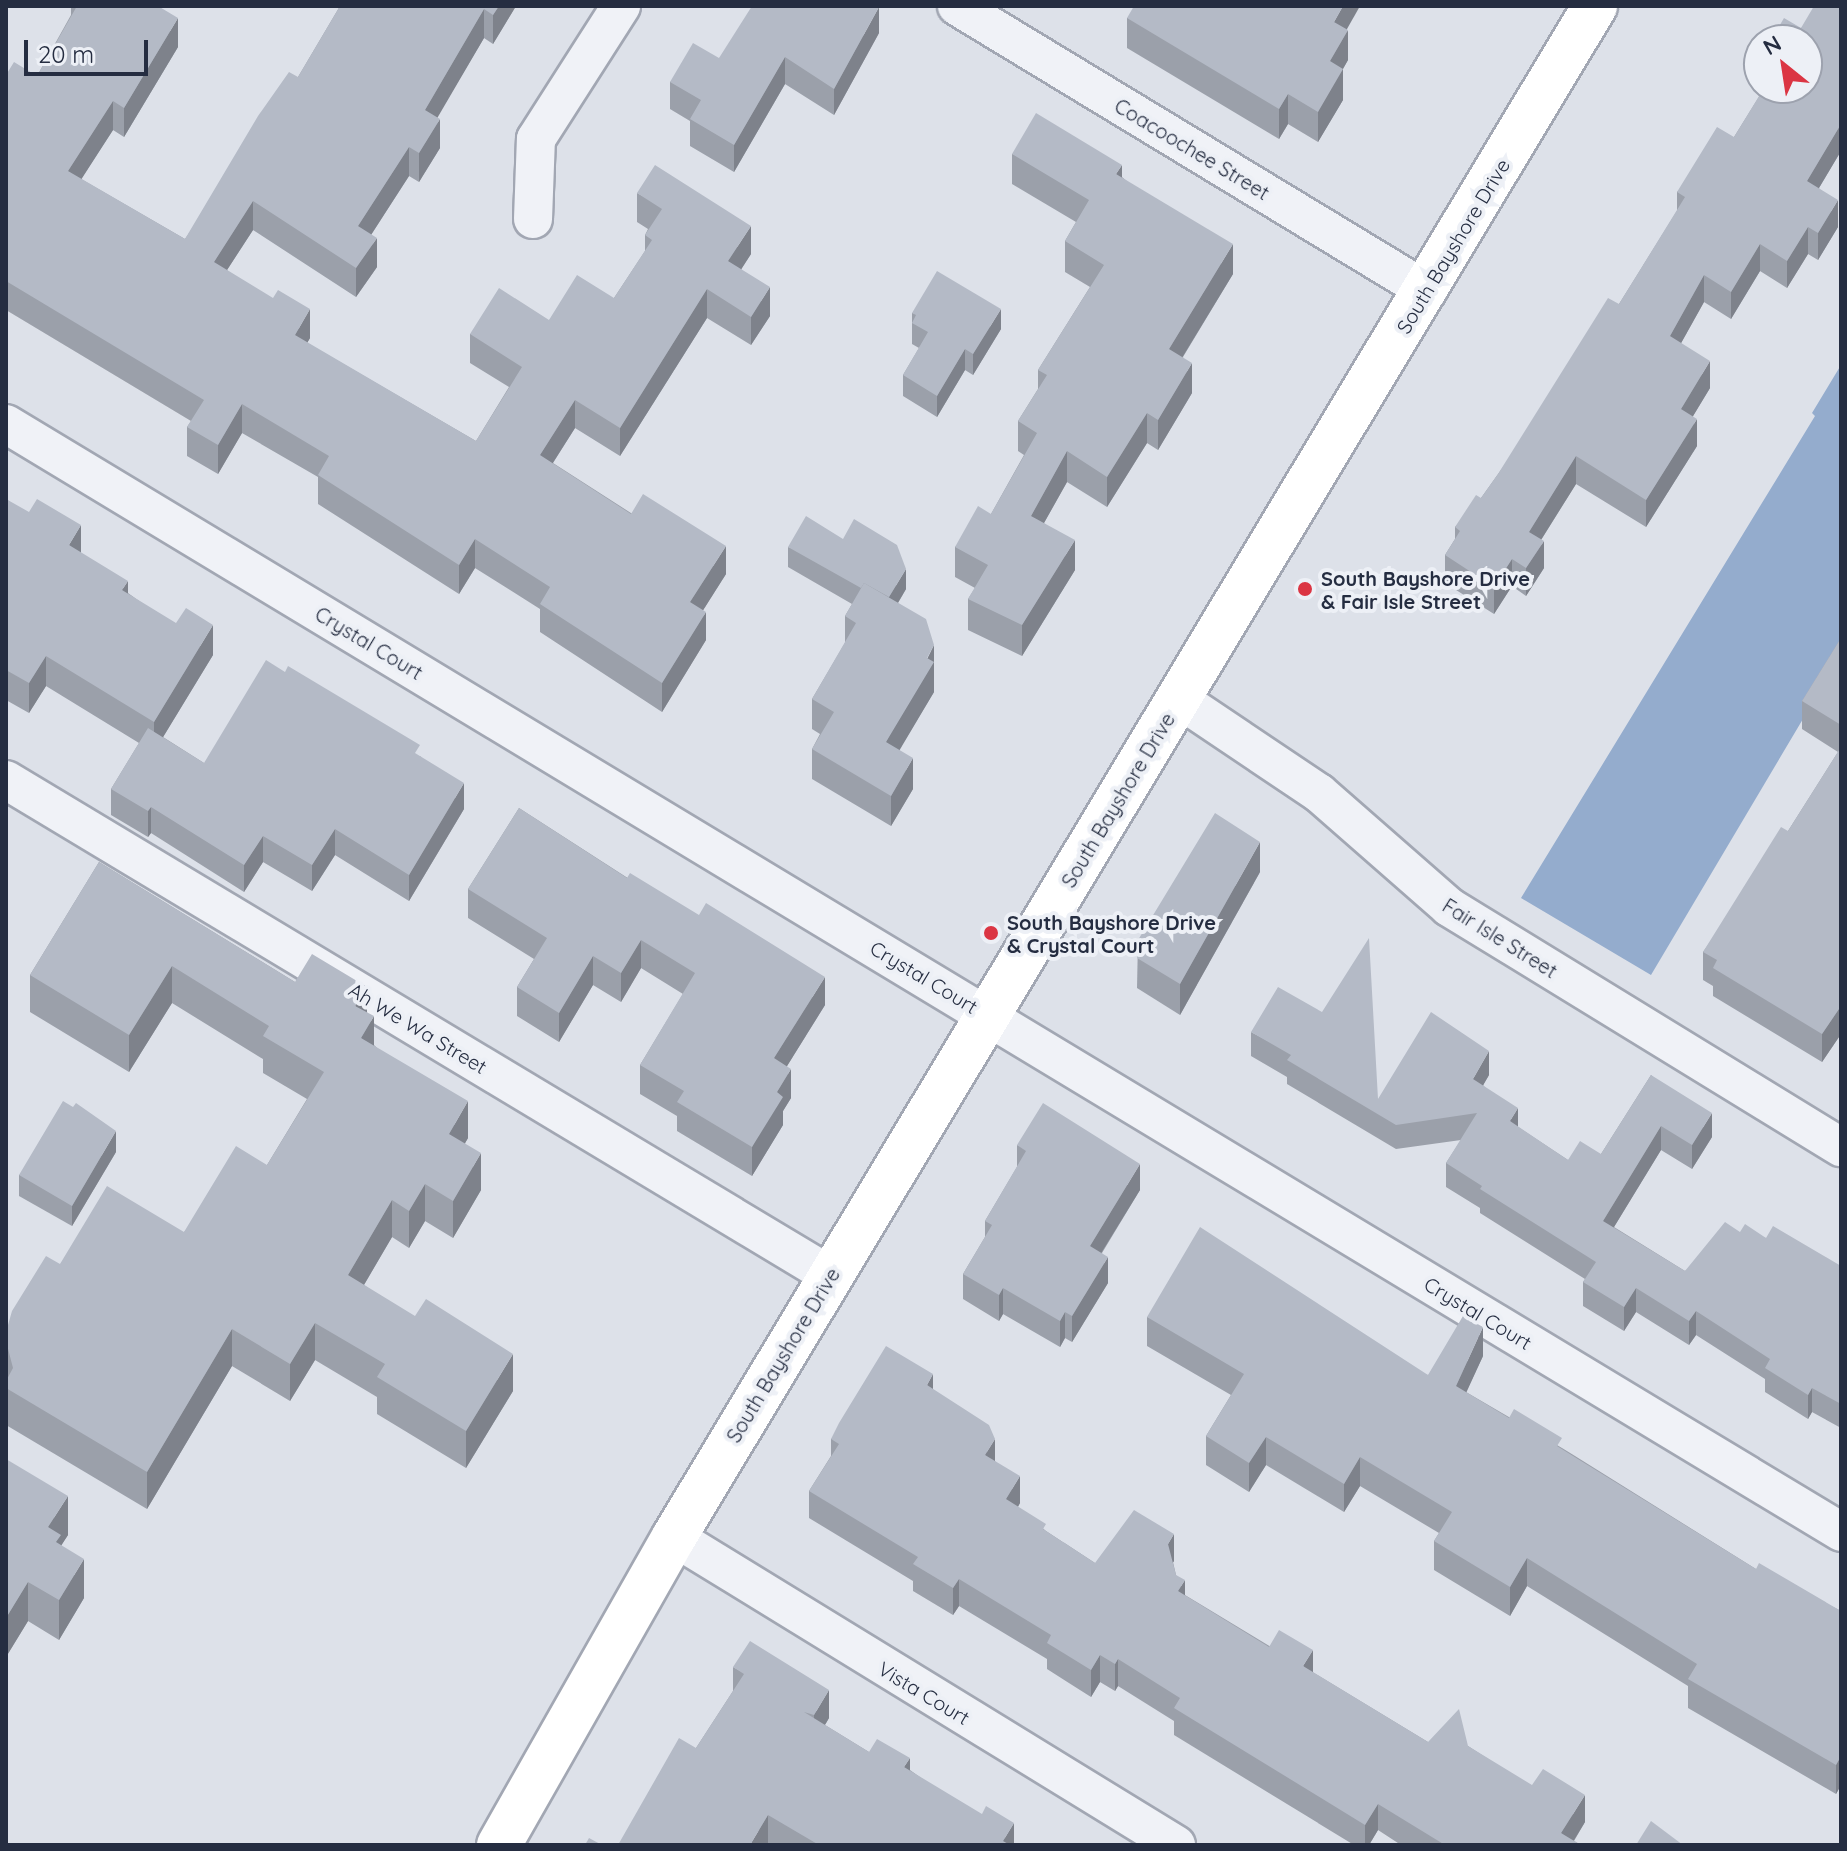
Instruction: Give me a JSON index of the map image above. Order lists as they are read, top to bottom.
{
  "streets": {
    "main road": ["South Bayshore Drive"],
    "street": [
      "Coacoochee Street",
      "Crystal Court",
      "Fair Isle Street",
      "Ah We Wa Street",
      "Vista Court"
    ]
  },
  "crossings": [
    ["Coacoochee Street", "South Bayshore Drive"],
    ["South Bayshore Drive", "Crystal Court"],
    ["South Bayshore Drive", "Fair Isle Street"],
    ["South Bayshore Drive", "Ah We Wa Street"],
    ["South Bayshore Drive", "Vista Court"]
  ],
  "places": ["South Bayshore Drive & Fair Isle Street", "South Bayshore Drive & Crystal Court"],
  "scale_bar": "20 m",
  "north": "top left"
}
